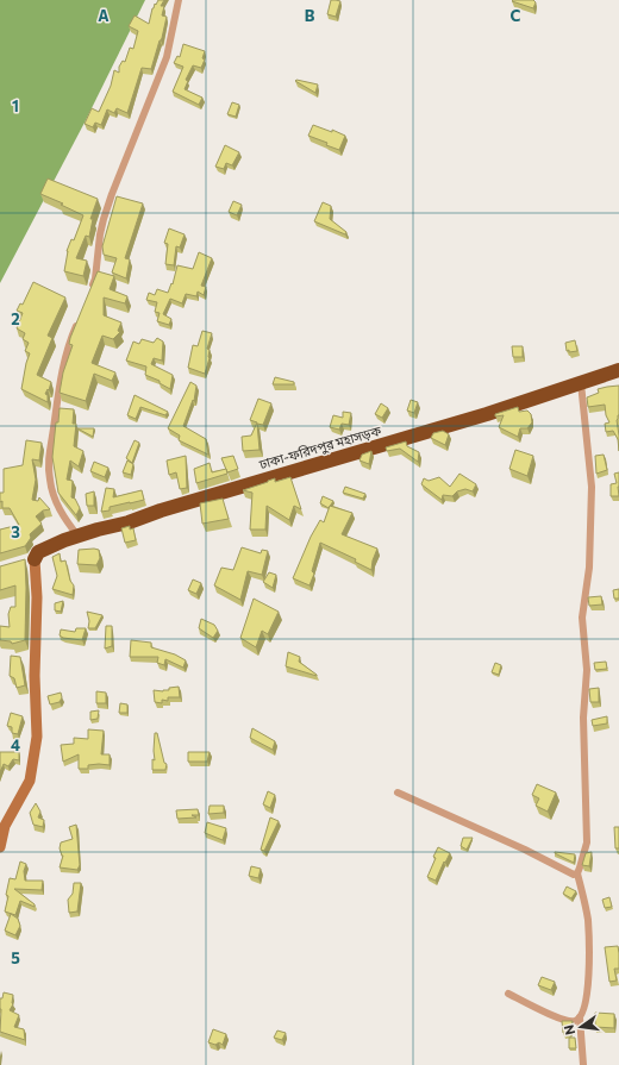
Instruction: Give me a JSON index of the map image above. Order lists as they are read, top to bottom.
{
  "streets": {
    "highway": ["ঢাকা-ফরিদপুর মহাসড়ক"]
  },
  "north": "left",
  "grid": {
    "columns": ["A", "B", "C"],
    "rows": [
      "1",
      "2",
      "3",
      "4",
      "5"
    ]
  }
}
